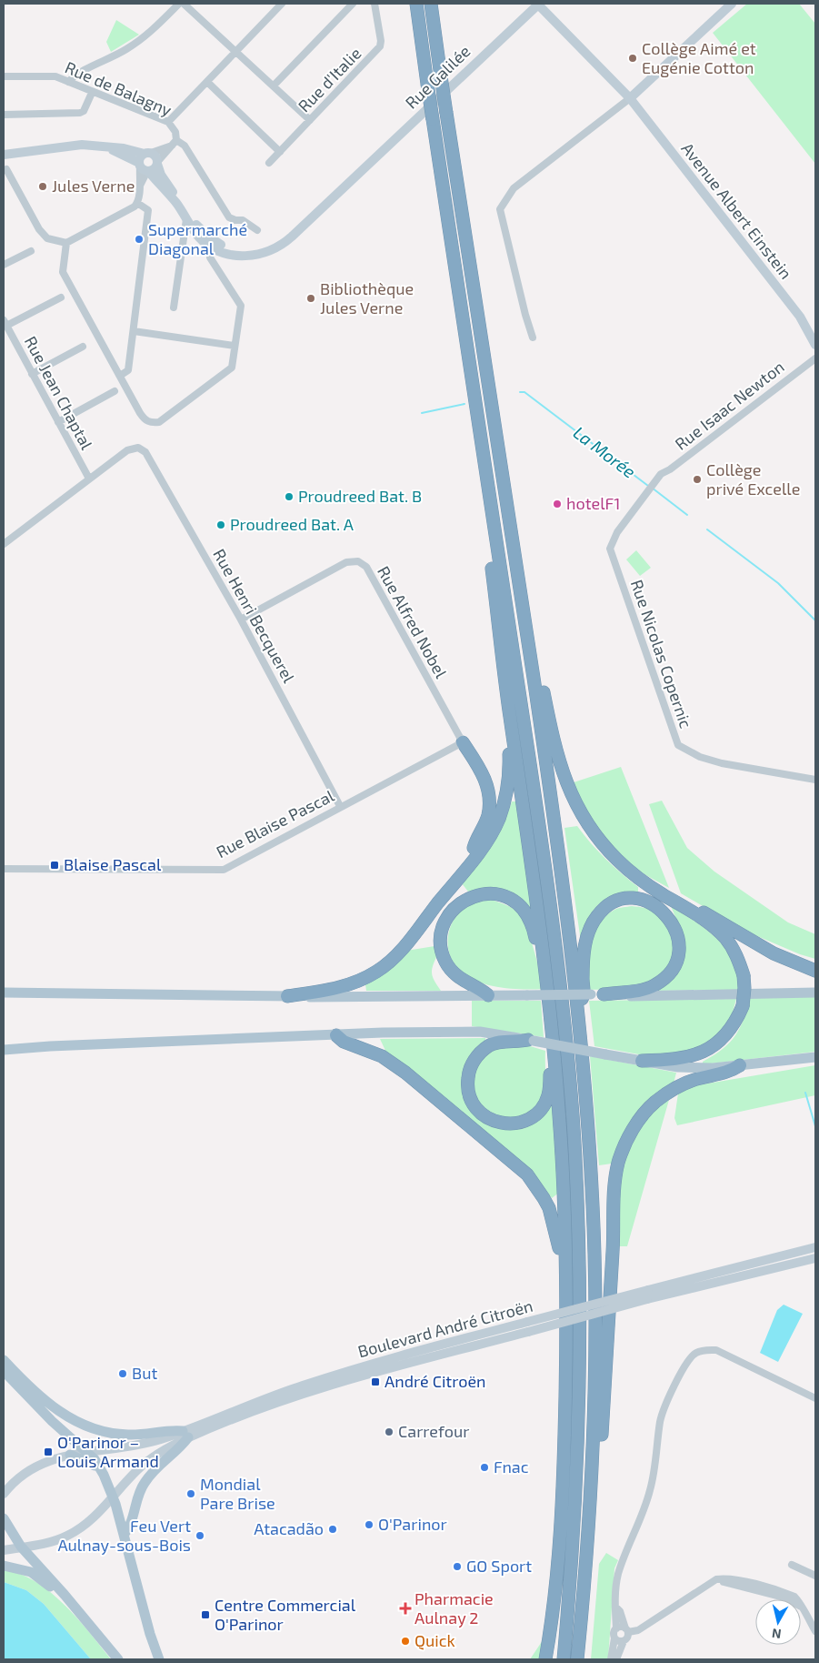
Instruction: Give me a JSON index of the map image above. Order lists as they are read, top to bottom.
{
  "streets": {
    "main road": ["Rue Galilée", "Avenue Albert Einstein", "Boulevard André Citroën"],
    "street": [
      "Rue d'Italie",
      "Rue de Balagny",
      "Rue Jean Chaptal",
      "Rue Isaac Newton",
      "Rue Henri Becquerel",
      "Rue Alfred Nobel",
      "Rue Nicolas Copernic",
      "Rue Blaise Pascal"
    ]
  },
  "crossings": [
    ["Rue Galilée", "Avenue Albert Einstein"],
    ["Rue Jean Chaptal", "Rue Henri Becquerel"],
    ["Rue Isaac Newton", "Rue Nicolas Copernic"],
    ["Rue Henri Becquerel", "Rue Alfred Nobel"],
    ["Rue Henri Becquerel", "Rue Blaise Pascal"],
    ["Rue Alfred Nobel", "Rue Blaise Pascal"]
  ],
  "water": ["La Morée"],
  "places": {
    "other": [
      "Collège Aimé et Eugénie Cotton",
      "Jules Verne",
      "Supermarché Diagonal",
      "Bibliothèque Jules Verne",
      "Collège privé Excelle",
      "Proudreed Bat. B",
      "hotelF1",
      "Proudreed Bat. A",
      "But",
      "Carrefour",
      "Fnac",
      "Mondial Pare Brise",
      "O'Parinor",
      "Atacadão",
      "Feu Vert Aulnay-sous-Bois",
      "GO Sport",
      "Quick"
    ],
    "transit": [
      "Blaise Pascal",
      "André Citroën",
      "O'Parinor – Louis Armand",
      "Centre Commercial O'Parinor"
    ],
    "health": ["Pharmacie Aulnay 2"]
  },
  "north": "bottom"
}
